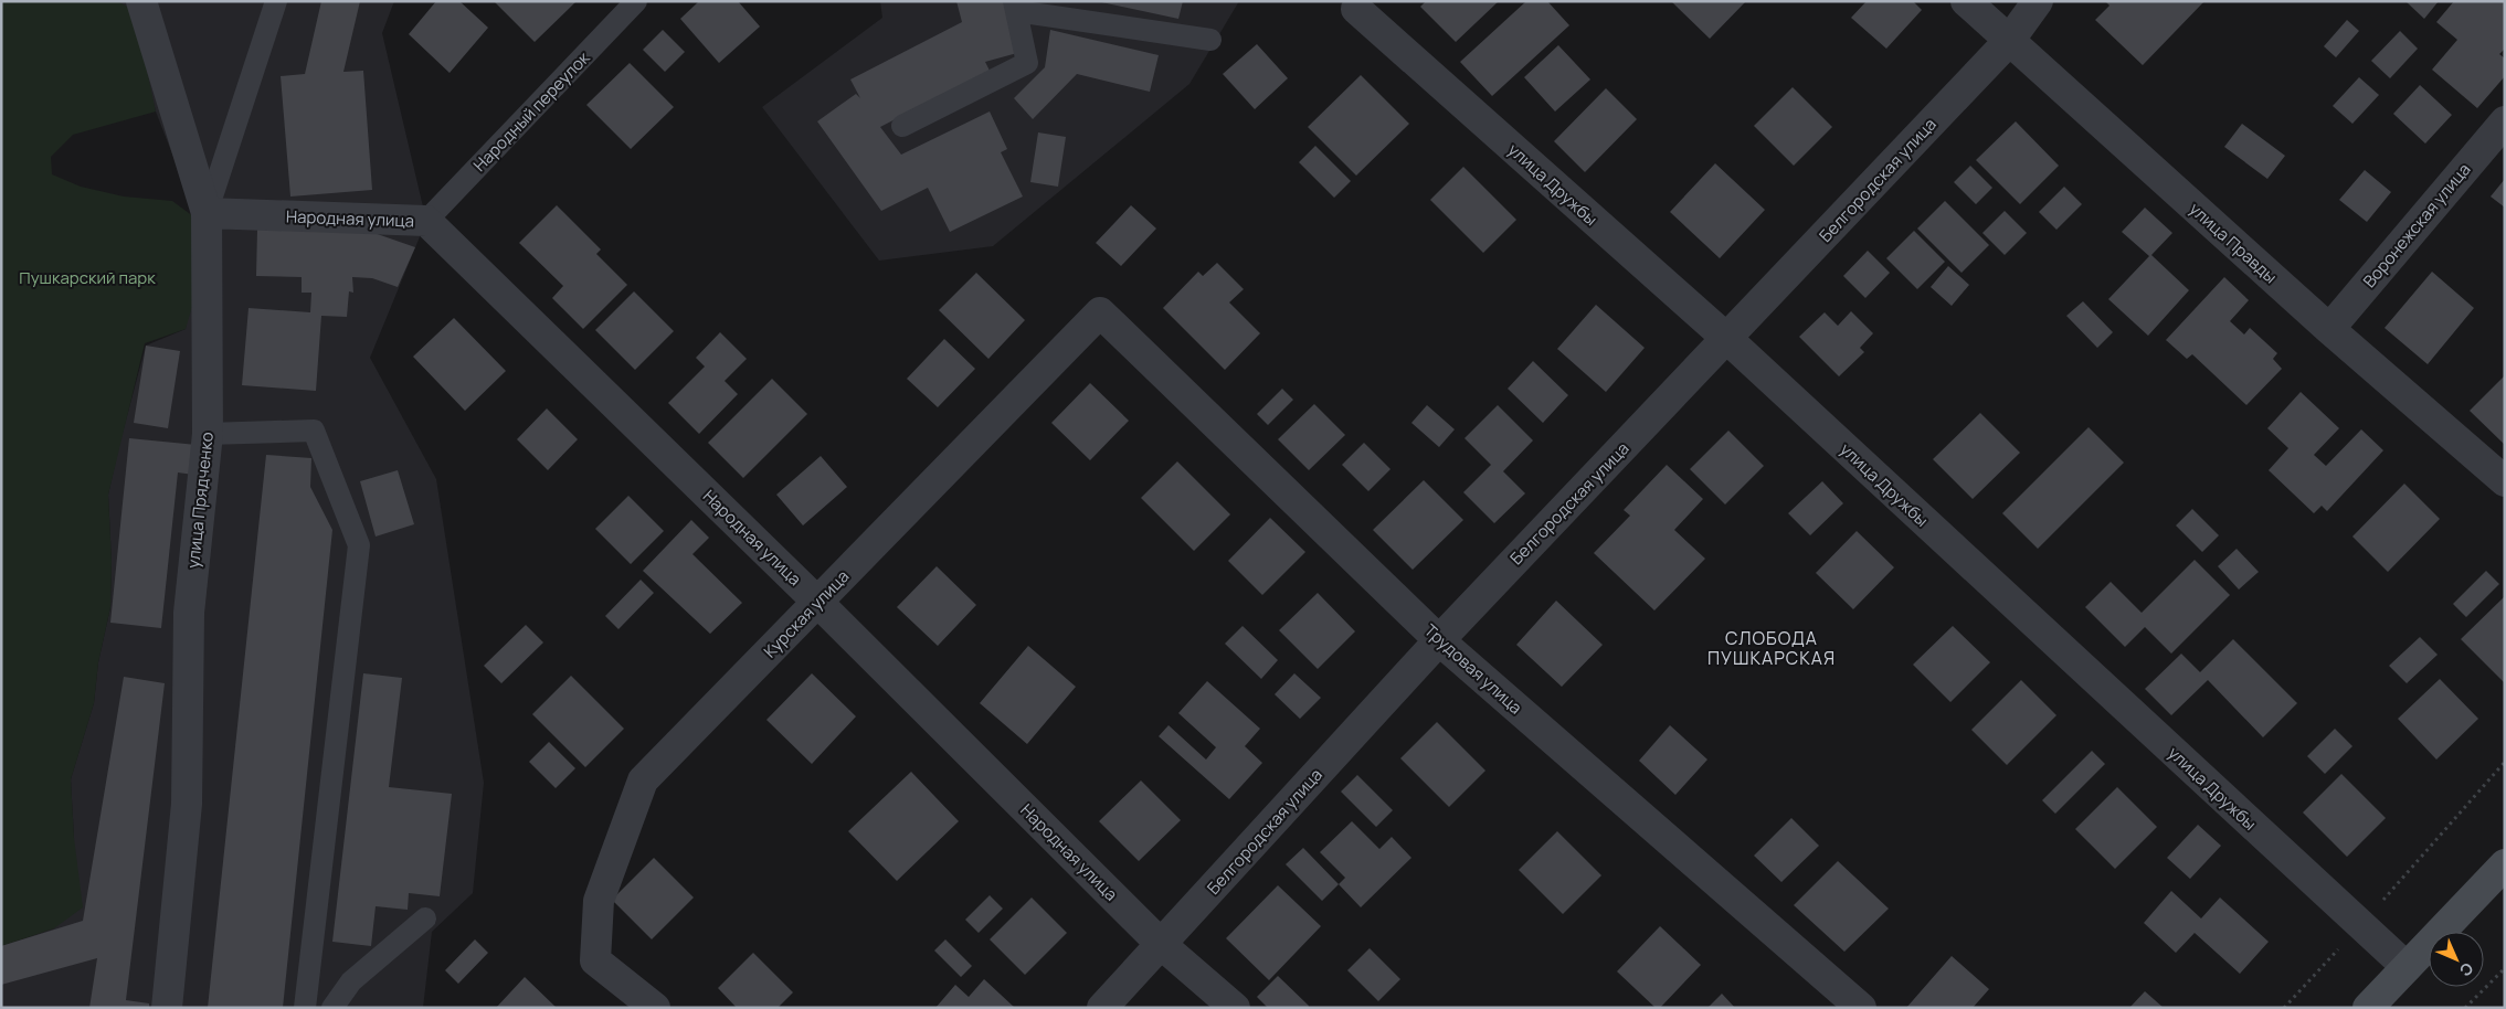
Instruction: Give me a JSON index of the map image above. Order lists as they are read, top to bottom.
{
  "streets": {
    "street": [
      "Белгородская улица",
      "улица Дружбы",
      "Народная улица",
      "Воронежская улица",
      "улица Правды",
      "улица Прядченко",
      "Курская улица",
      "Трудовая улица"
    ],
    "lane": ["Народный переулок"]
  },
  "crossings": [
    ["Народный переулок", "Народная улица"],
    ["Белгородская улица", "улица Дружбы"],
    ["Белгородская улица", "Народная улица"],
    ["Белгородская улица", "улица Правды"],
    ["Белгородская улица", "Трудовая улица"],
    ["Народная улица", "улица Прядченко"],
    ["Народная улица", "Курская улица"],
    ["Воронежская улица", "улица Правды"],
    ["Курская улица", "Трудовая улица"]
  ],
  "districts": ["СЛОБОДА ПУШКАРСКАЯ"],
  "parks": ["Пушкарский парк"],
  "north": "bottom right"
}
